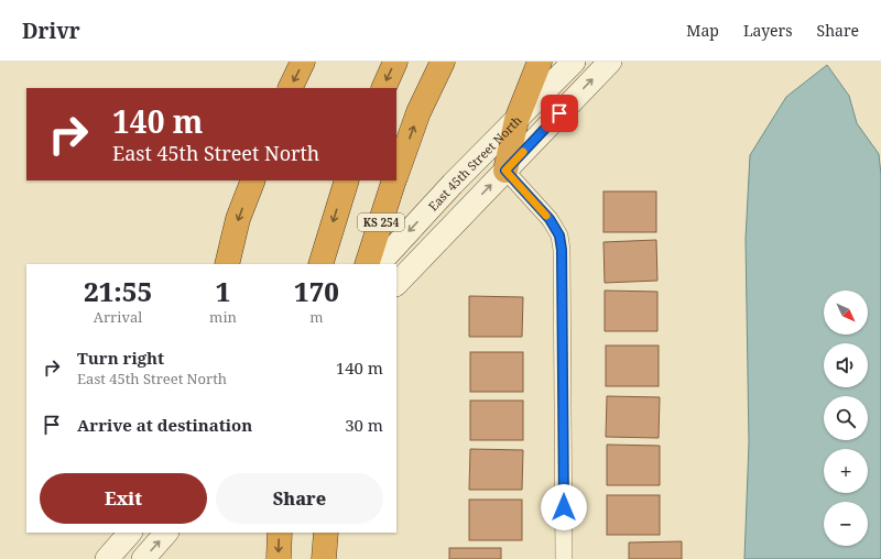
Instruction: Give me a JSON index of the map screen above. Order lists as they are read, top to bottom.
{
  "streets": {
    "highway": ["KS 254"],
    "street": ["East 45th Street North"]
  },
  "north": "bottom right",
  "page": {
    "header": "Drivr",
    "nav": ["Map", "Layers", "Share"],
    "turn": ["140 m", "East 45th Street North"],
    "eta": [
      "21:55",
      "Arrival",
      "1",
      "min",
      "170",
      "m"
    ],
    "map_buttons": ["+", "−"],
    "list": [
      {
        "name": "Turn right",
        "note": "East 45th Street North",
        "value": "140 m"
      },
      {
        "name": "Arrive at destination",
        "value": "30 m"
      }
    ],
    "buttons": ["Exit", "Share"]
  }
}
